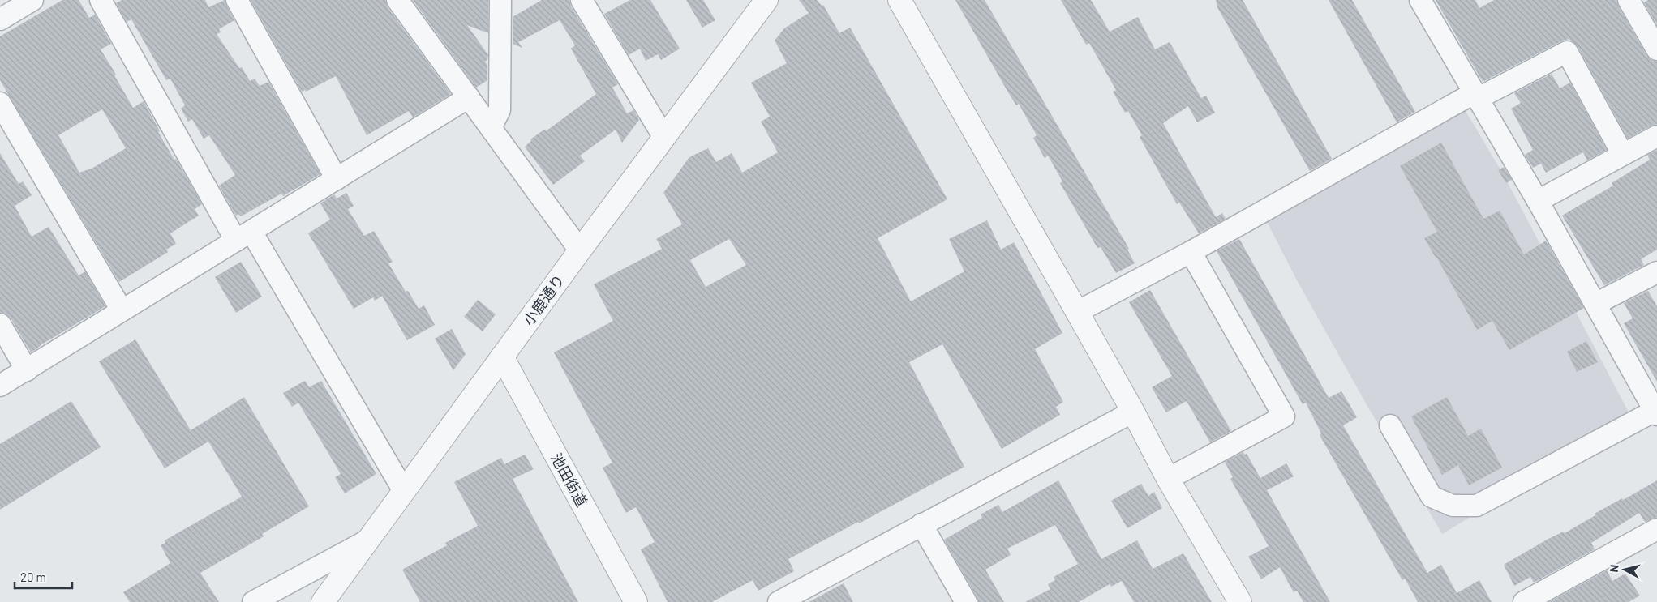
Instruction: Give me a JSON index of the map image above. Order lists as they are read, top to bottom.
{
  "streets": {
    "street": ["小鹿通り", "池田街道"]
  },
  "crossings": [
    ["小鹿通り", "池田街道"]
  ],
  "scale_bar": "20 m",
  "north": "left"
}
